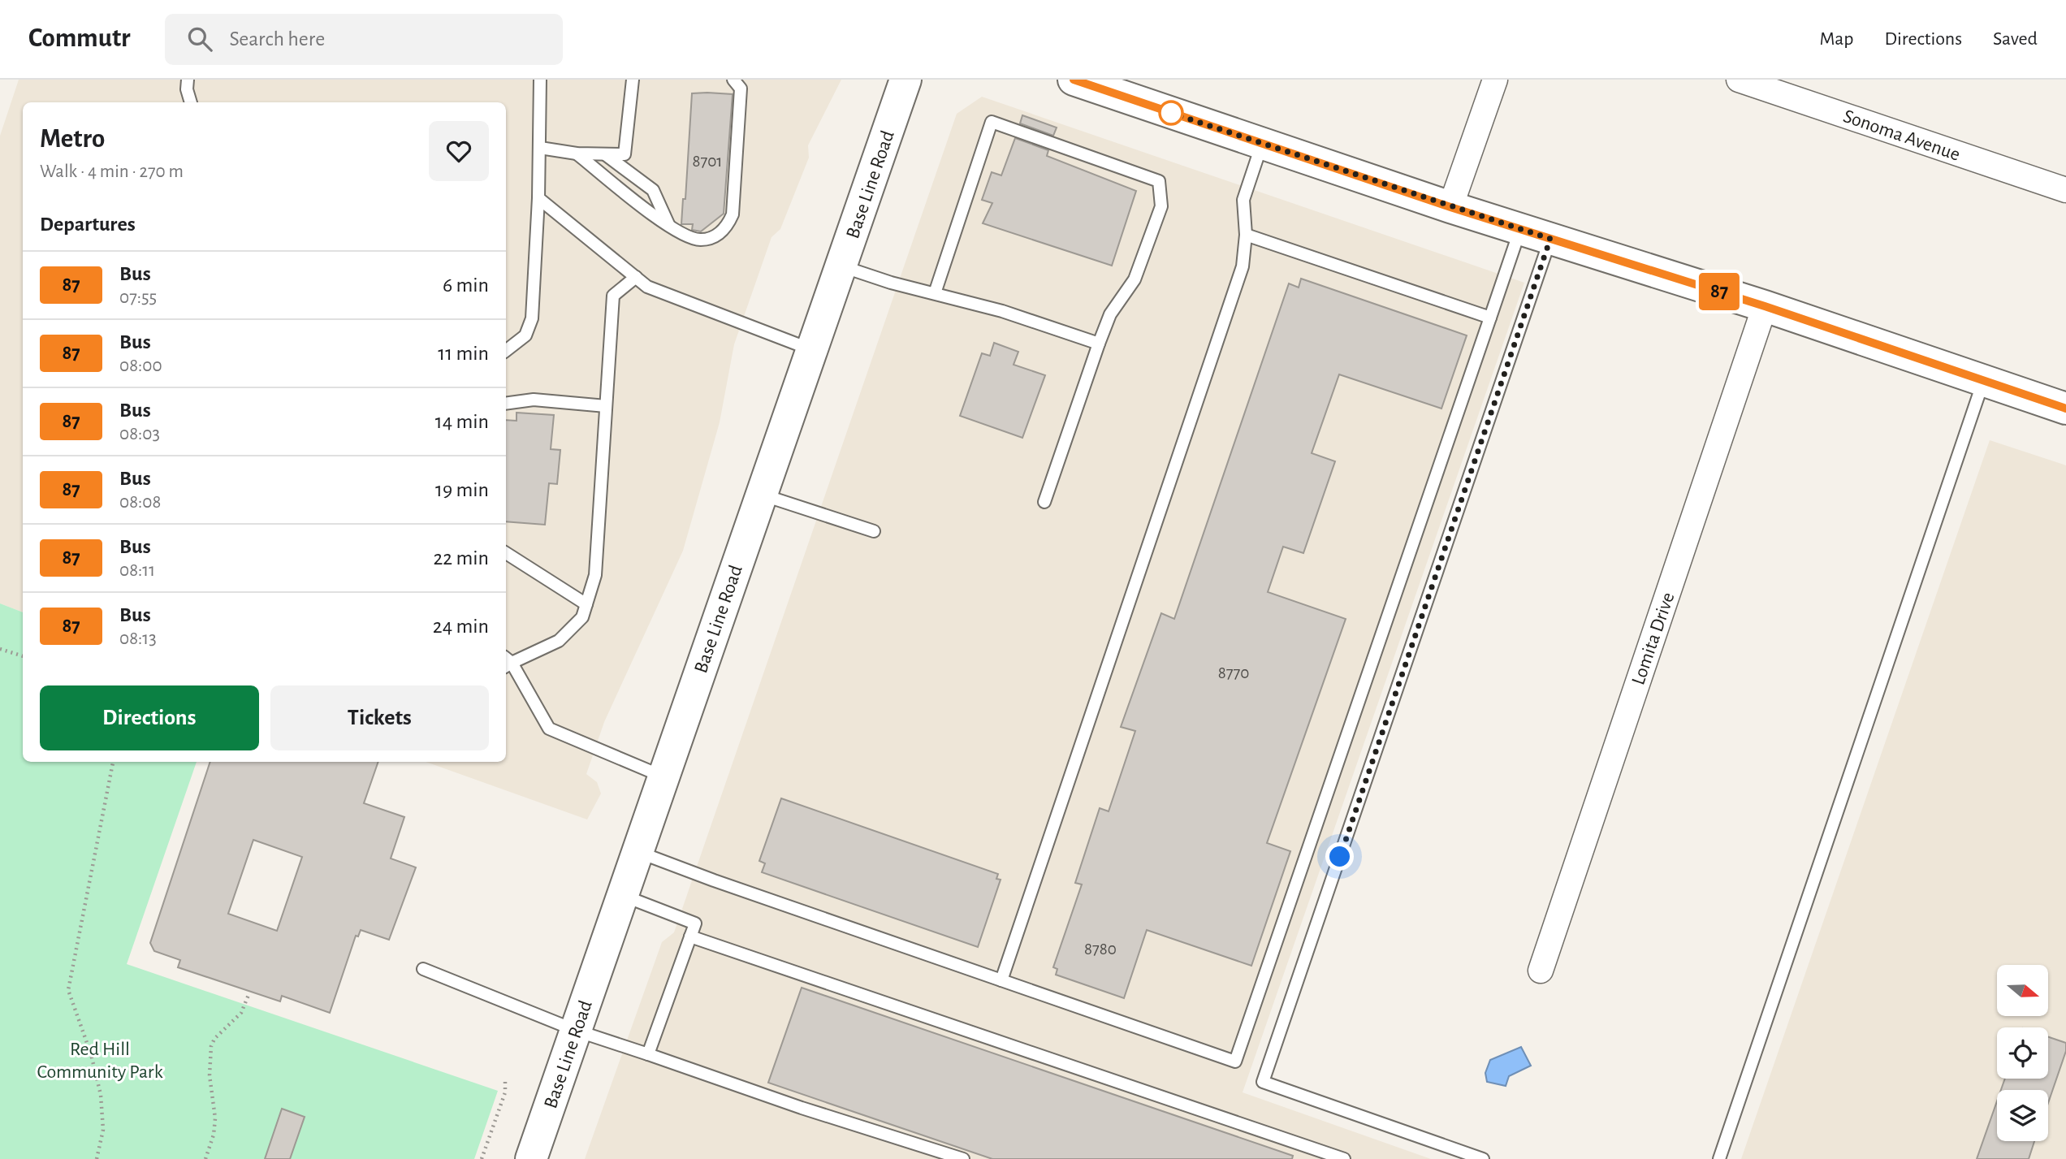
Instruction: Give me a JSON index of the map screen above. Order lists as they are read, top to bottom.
{
  "streets": {
    "main road": ["Base Line Road"],
    "street": ["Sonoma Avenue", "Lomita Drive"]
  },
  "parks": ["Red Hill Community Park"],
  "lines": ["bus line 87"],
  "house_numbers": ["8701", "8770", "8780"],
  "north": "right",
  "page": {
    "header": "Commutr",
    "search": "Search here",
    "nav": ["Map", "Directions", "Saved"],
    "on_map": "87",
    "heading": [
      ["Metro", "Walk · 4 min · 270 m"],
      "Departures"
    ],
    "list": [
      {
        "mark": "87",
        "name": "Bus",
        "note": "07:55",
        "value": "6 min"
      },
      {
        "mark": "87",
        "name": "Bus",
        "note": "08:00",
        "value": "11 min"
      },
      {
        "mark": "87",
        "name": "Bus",
        "note": "08:03",
        "value": "14 min"
      },
      {
        "mark": "87",
        "name": "Bus",
        "note": "08:08",
        "value": "19 min"
      },
      {
        "mark": "87",
        "name": "Bus",
        "note": "08:11",
        "value": "22 min"
      },
      {
        "mark": "87",
        "name": "Bus",
        "note": "08:13",
        "value": "24 min"
      }
    ],
    "buttons": ["Directions", "Tickets"]
  }
}
